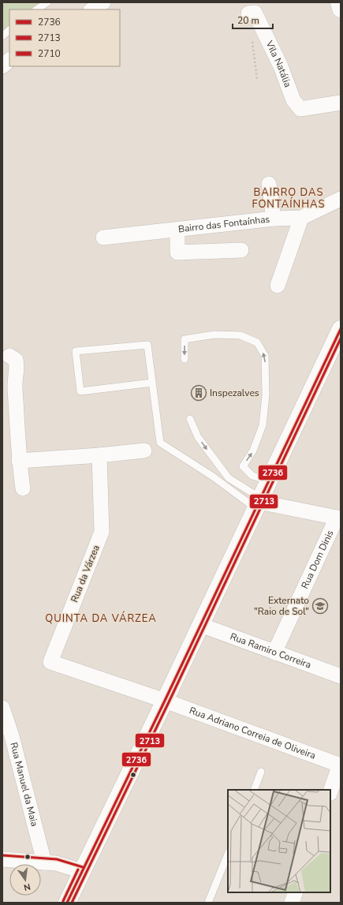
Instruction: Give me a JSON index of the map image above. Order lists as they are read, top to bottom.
{
  "streets": {
    "street": [
      "Vila Natália",
      "Bairro das Fontaínhas",
      "Rua Dom Dinis",
      "Rua da Várzea",
      "Rua Ramiro Correira",
      "Rua Adriano Correia de Oliveira",
      "Rua Manuel da Maia"
    ]
  },
  "crossings": [
    ["Rua Dom Dinis", "Rua Ramiro Correira"],
    ["Rua da Várzea", "Rua Adriano Correia de Oliveira"]
  ],
  "districts": ["BAIRRO DAS FONTAÍNHAS", "QUINTA DA VÁRZEA"],
  "places": {
    "building": ["Inspezalves"],
    "school or university": ["Externato \"Raio de Sol\""]
  },
  "lines": ["transit line 2736", "transit line 2713", "transit line 2710"],
  "legend": ["2736", "2713", "2710"],
  "scale_bar": "20 m",
  "north": "bottom"
}
